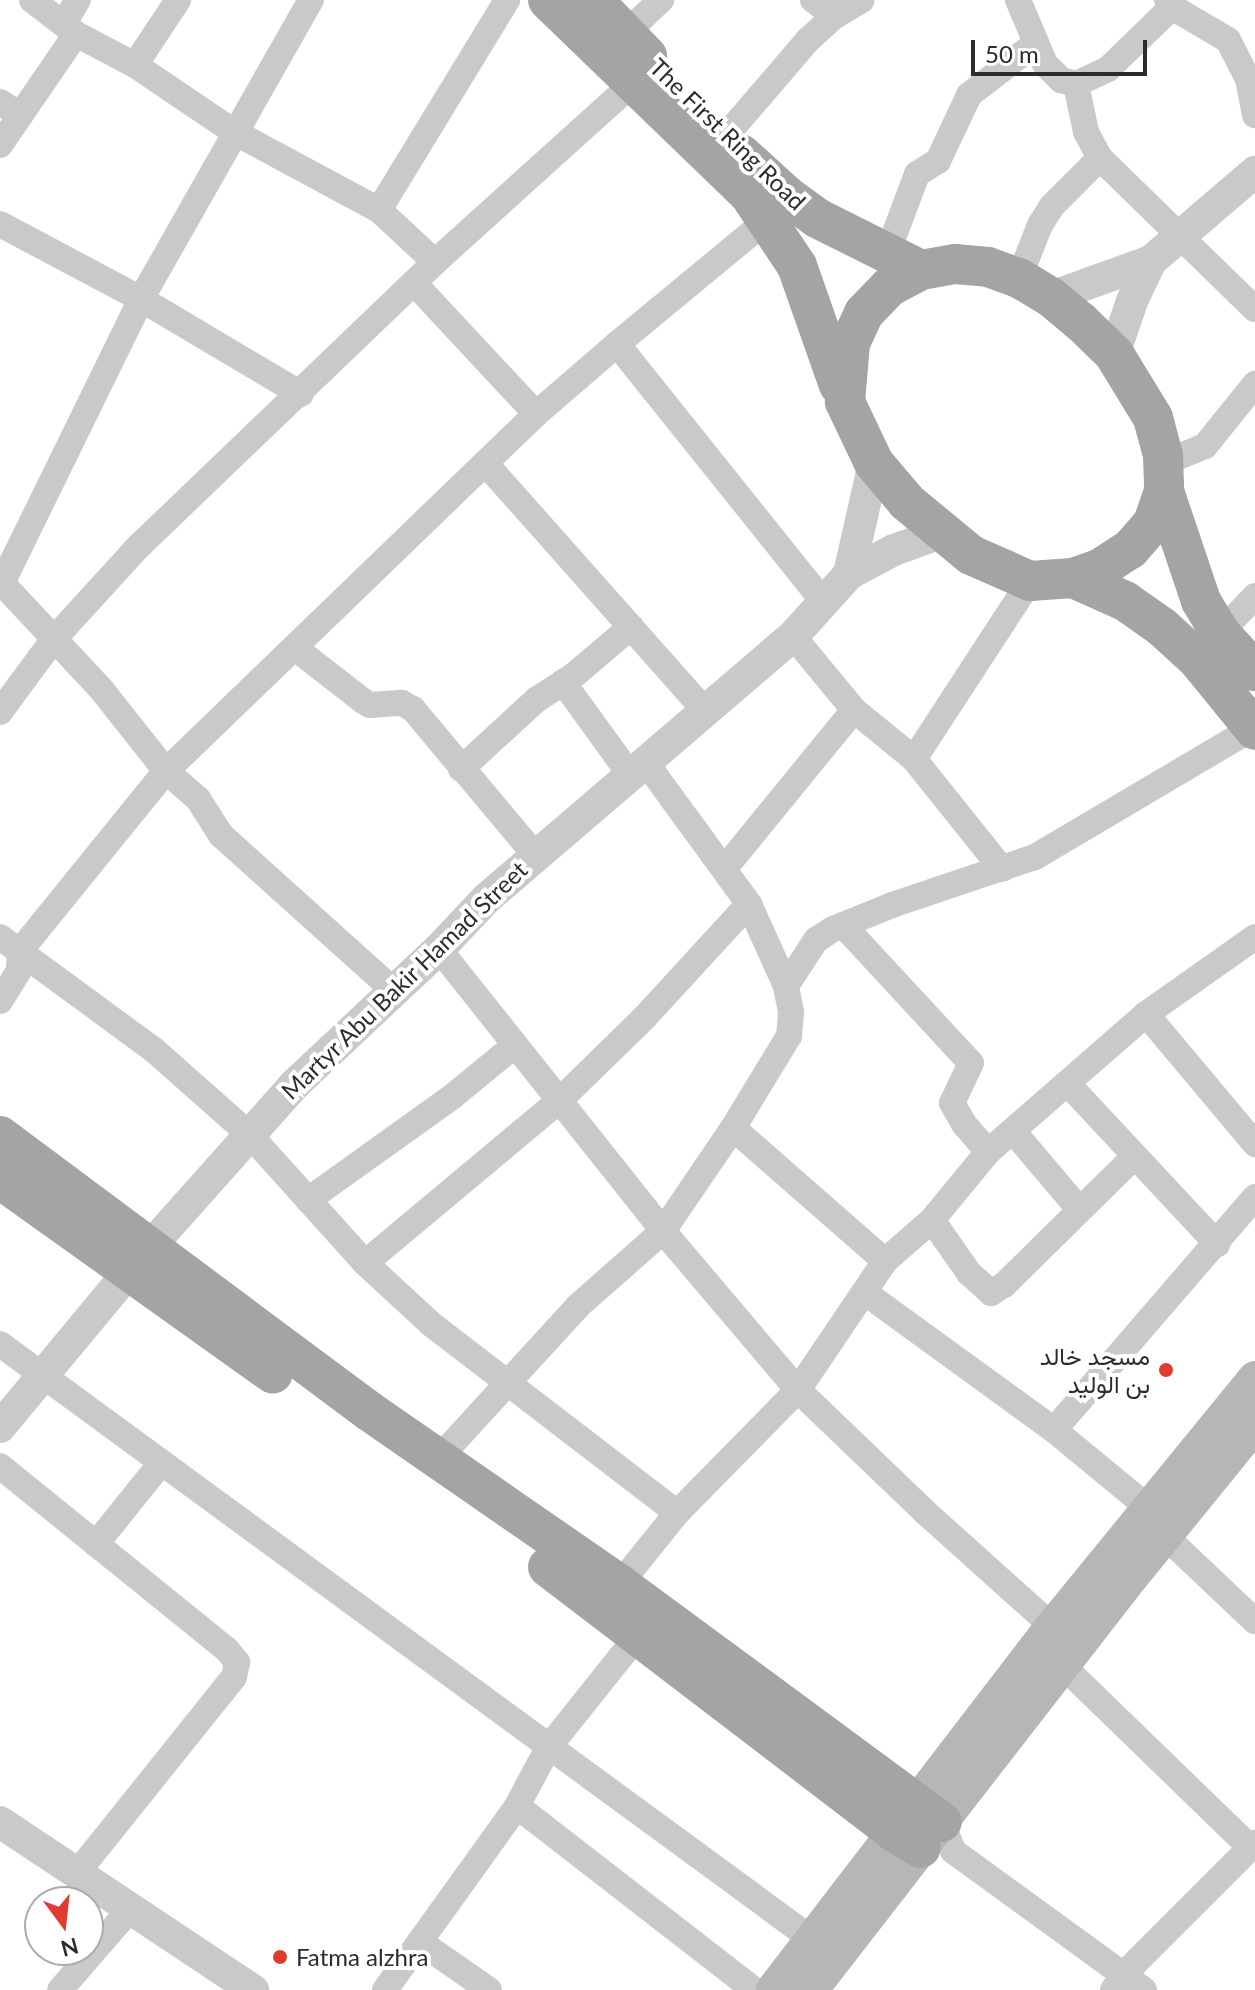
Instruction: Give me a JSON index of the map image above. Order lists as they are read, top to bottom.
{
  "streets": {
    "main road": ["The First Ring Road"],
    "street": ["Martyr Abu Bakir Hamad Street"]
  },
  "places": ["مسجد خالد بن الوليد", "Fatma alzhra"],
  "scale_bar": "50 m",
  "north": "bottom"
}
